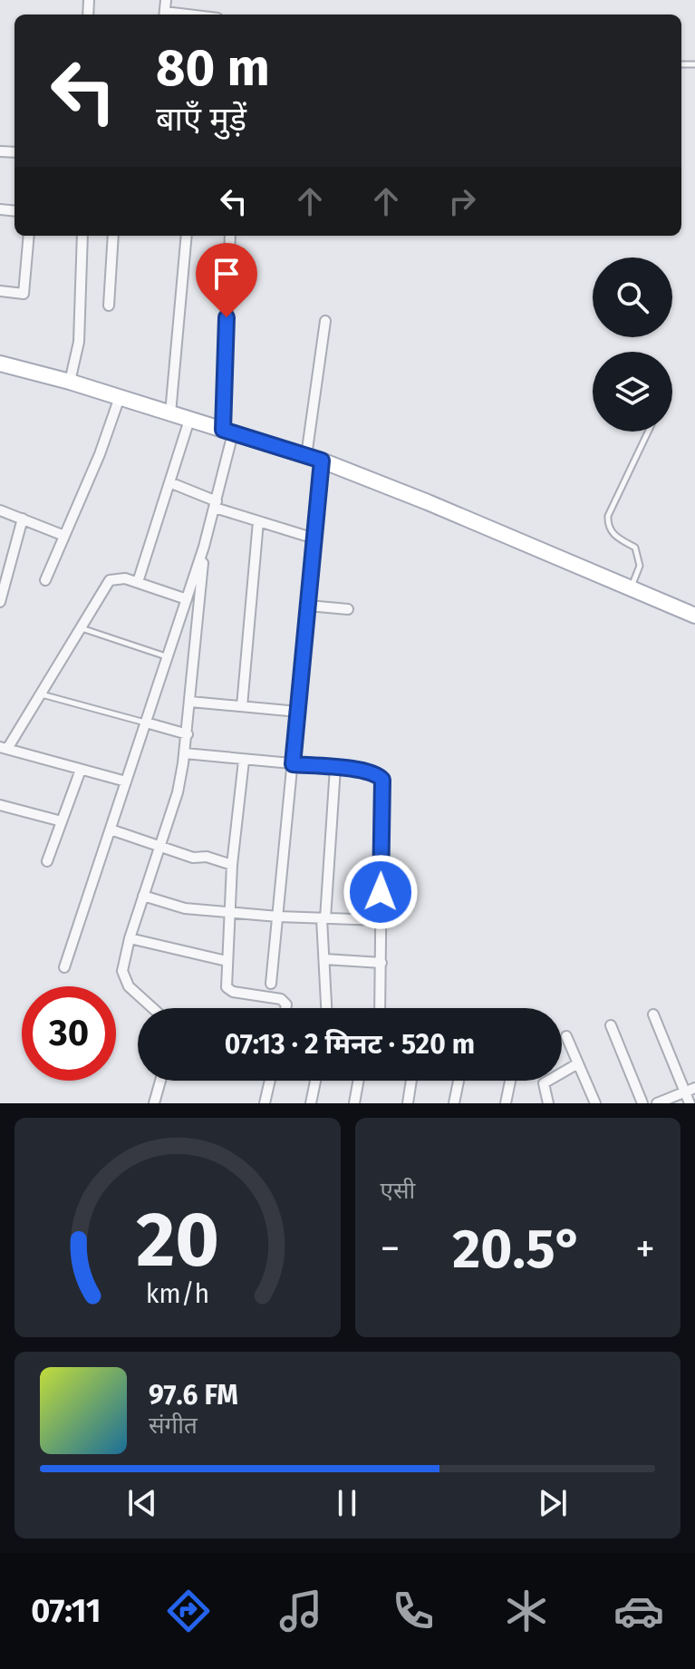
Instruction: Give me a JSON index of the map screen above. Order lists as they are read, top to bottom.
{
  "page": {
    "turn": ["80 m", "बाएँ मुड़ें"],
    "limit": "30",
    "trip": "07:13 · 2 मिनट · 520 m",
    "tile": "एसी",
    "heat": ["−", "20.5°", "+"],
    "song": ["97.6 FM", "संगीत"],
    "tabs": "07:11",
    "gauge": ["20", "km/h"]
  }
}
